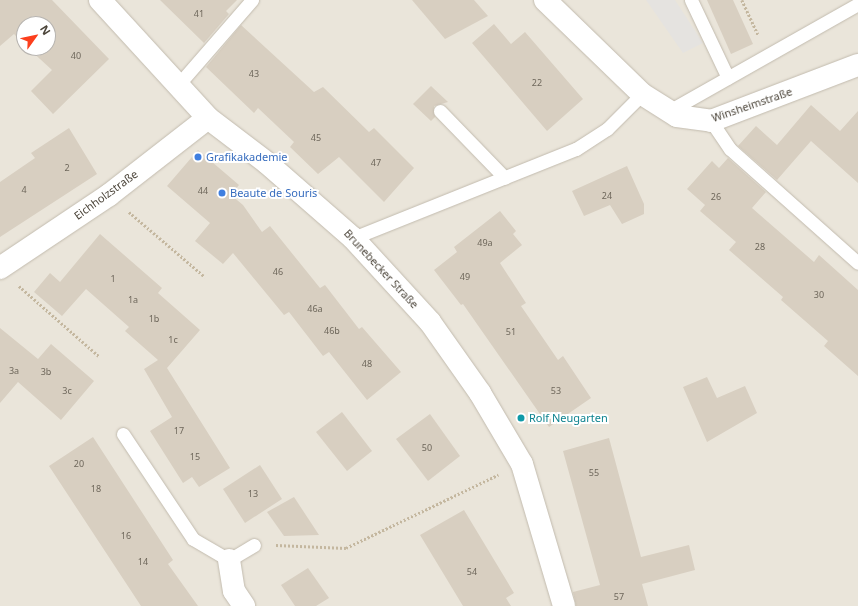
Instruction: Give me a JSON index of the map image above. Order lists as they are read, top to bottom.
{
  "streets": {
    "street": ["Winsheimstraße", "Eichholzstraße", "Brunebecker Straße"]
  },
  "crossings": [
    ["Eichholzstraße", "Brunebecker Straße"]
  ],
  "places": ["Grafikakademie", "Beaute de Souris", "Rolf Neugarten"],
  "house_numbers": [
    "41",
    "40",
    "43",
    "22",
    "45",
    "47",
    "2",
    "4",
    "44",
    "24",
    "26",
    "49a",
    "28",
    "46",
    "49",
    "1",
    "30",
    "1a",
    "46a",
    "1b",
    "46b",
    "51",
    "1c",
    "48",
    "3a",
    "3b",
    "3c",
    "53",
    "17",
    "50",
    "15",
    "20",
    "55",
    "18",
    "13",
    "16",
    "14",
    "54",
    "57"
  ],
  "north": "top right"
}
